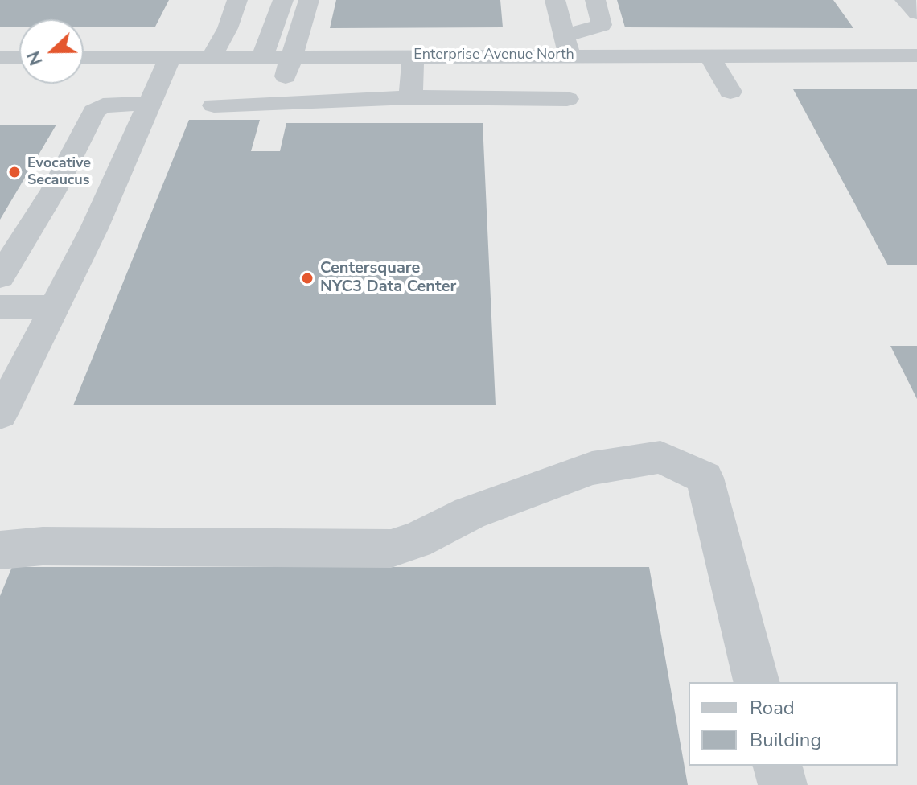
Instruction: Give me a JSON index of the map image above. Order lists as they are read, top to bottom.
{
  "streets": {
    "street": ["Enterprise Avenue North"]
  },
  "places": ["Evocative Secaucus", "Centersquare NYC3 Data Center"],
  "legend": ["Road", "Building"],
  "north": "left"
}
